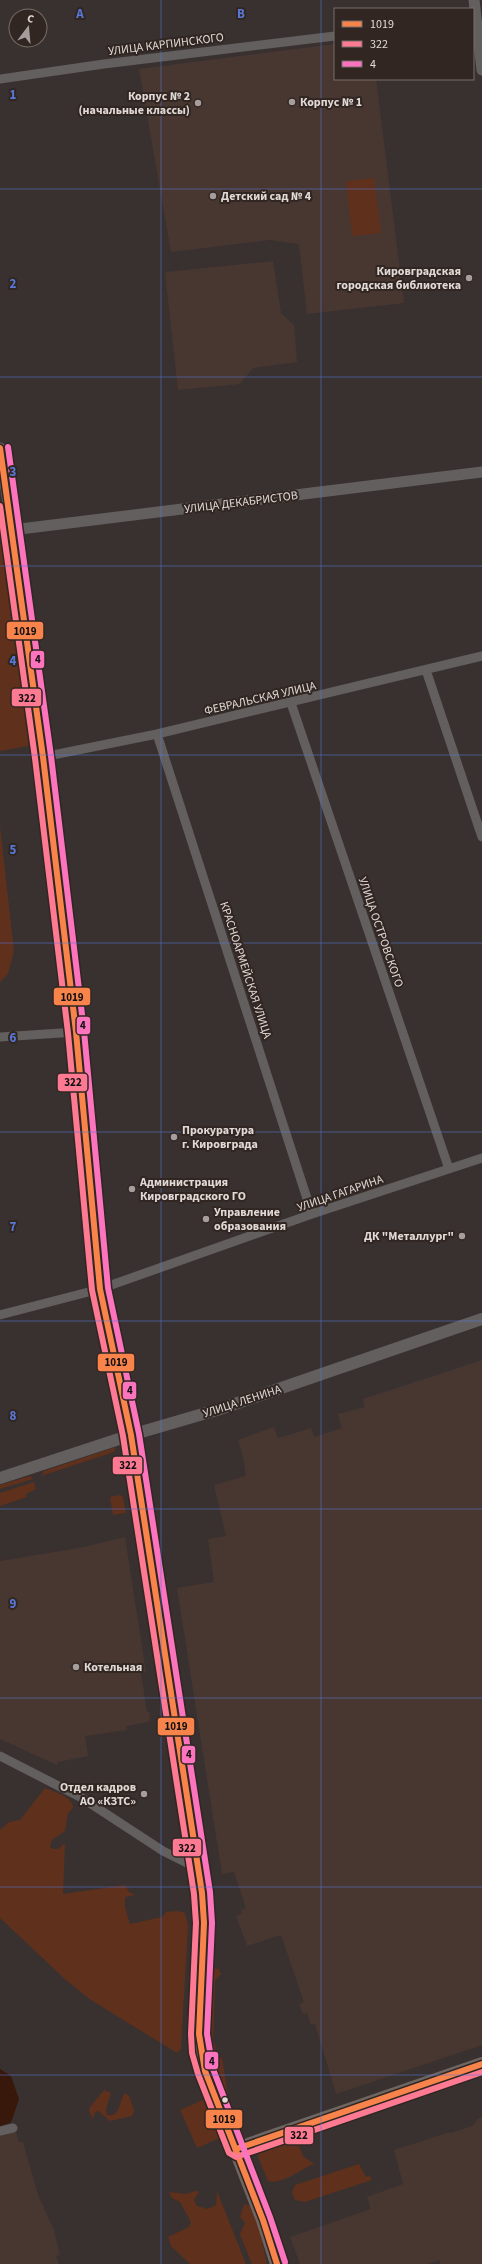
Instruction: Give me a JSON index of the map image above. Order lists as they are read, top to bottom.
{
  "streets": {
    "main road": ["УЛИЦА ЛЕНИНА"],
    "street": [
      "УЛИЦА КАРПИНСКОГО",
      "УЛИЦА ДЕКАБРИСТОВ",
      "ФЕВРАЛЬСКАЯ УЛИЦА",
      "УЛИЦА ОСТРОВСКОГО",
      "КРАСНОАРМЕЙСКАЯ УЛИЦА",
      "УЛИЦА ГАГАРИНА"
    ]
  },
  "crossings": [
    ["ФЕВРАЛЬСКАЯ УЛИЦА", "УЛИЦА ОСТРОВСКОГО"],
    ["ФЕВРАЛЬСКАЯ УЛИЦА", "КРАСНОАРМЕЙСКАЯ УЛИЦА"],
    ["УЛИЦА ОСТРОВСКОГО", "УЛИЦА ГАГАРИНА"],
    ["КРАСНОАРМЕЙСКАЯ УЛИЦА", "УЛИЦА ГАГАРИНА"]
  ],
  "places": [
    "Корпус № 1",
    "Корпус № 2 (начальные классы)",
    "Детский сад № 4",
    "Кировградская городская библиотека",
    "Прокуратура г. Кировграда",
    "Администрация Кировградского ГО",
    "Управление образования",
    "ДК \"Металлург\"",
    "Котельная",
    "Отдел кадров АО «КЗТС»"
  ],
  "lines": ["transit line 4", "transit line 1019", "transit line 322"],
  "legend": ["1019", "322", "4"],
  "north": "top",
  "grid": {
    "columns": ["A", "B"],
    "rows": [
      "1",
      "2",
      "3",
      "4",
      "5",
      "6",
      "7",
      "8",
      "9"
    ]
  }
}
